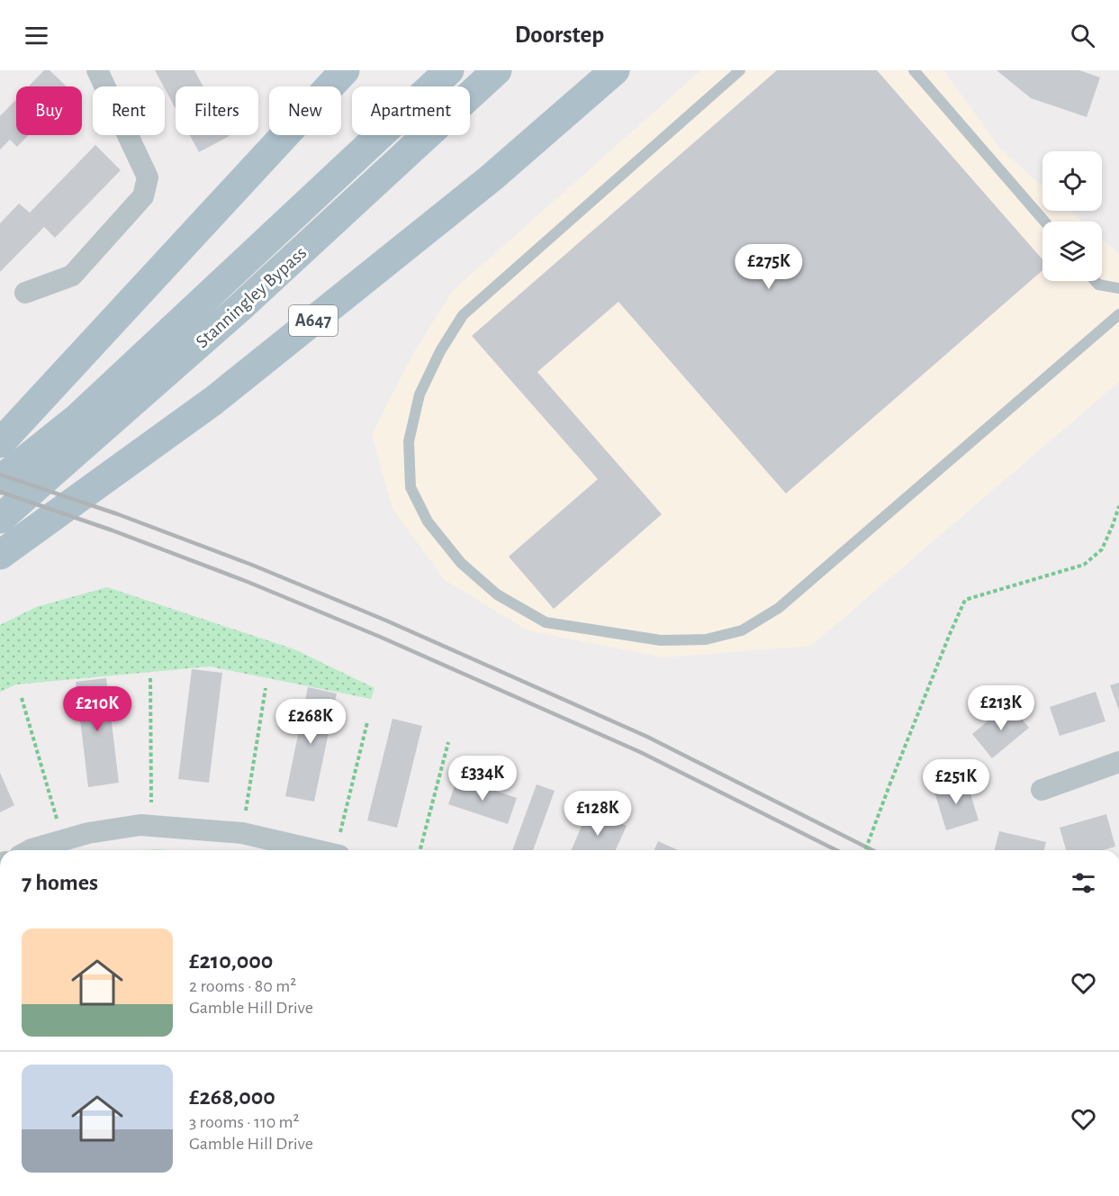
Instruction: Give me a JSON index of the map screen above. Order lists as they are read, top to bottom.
{
  "streets": {
    "main road": ["Stanningley Bypass", "A647"]
  },
  "page": {
    "header": "Doorstep",
    "chip": [
      "Buy",
      "Rent",
      "Filters",
      "New",
      "Apartment"
    ],
    "price": [
      "£275K",
      "£213K",
      "£210K",
      "£268K",
      "£334K",
      "£251K",
      "£128K"
    ],
    "heading": "7 homes",
    "list": [
      {
        "name": "£210,000",
        "note": "2 rooms · 80 m² · Gamble Hill Drive"
      },
      {
        "name": "£268,000",
        "note": "3 rooms · 110 m² · Gamble Hill Drive"
      }
    ]
  }
}
